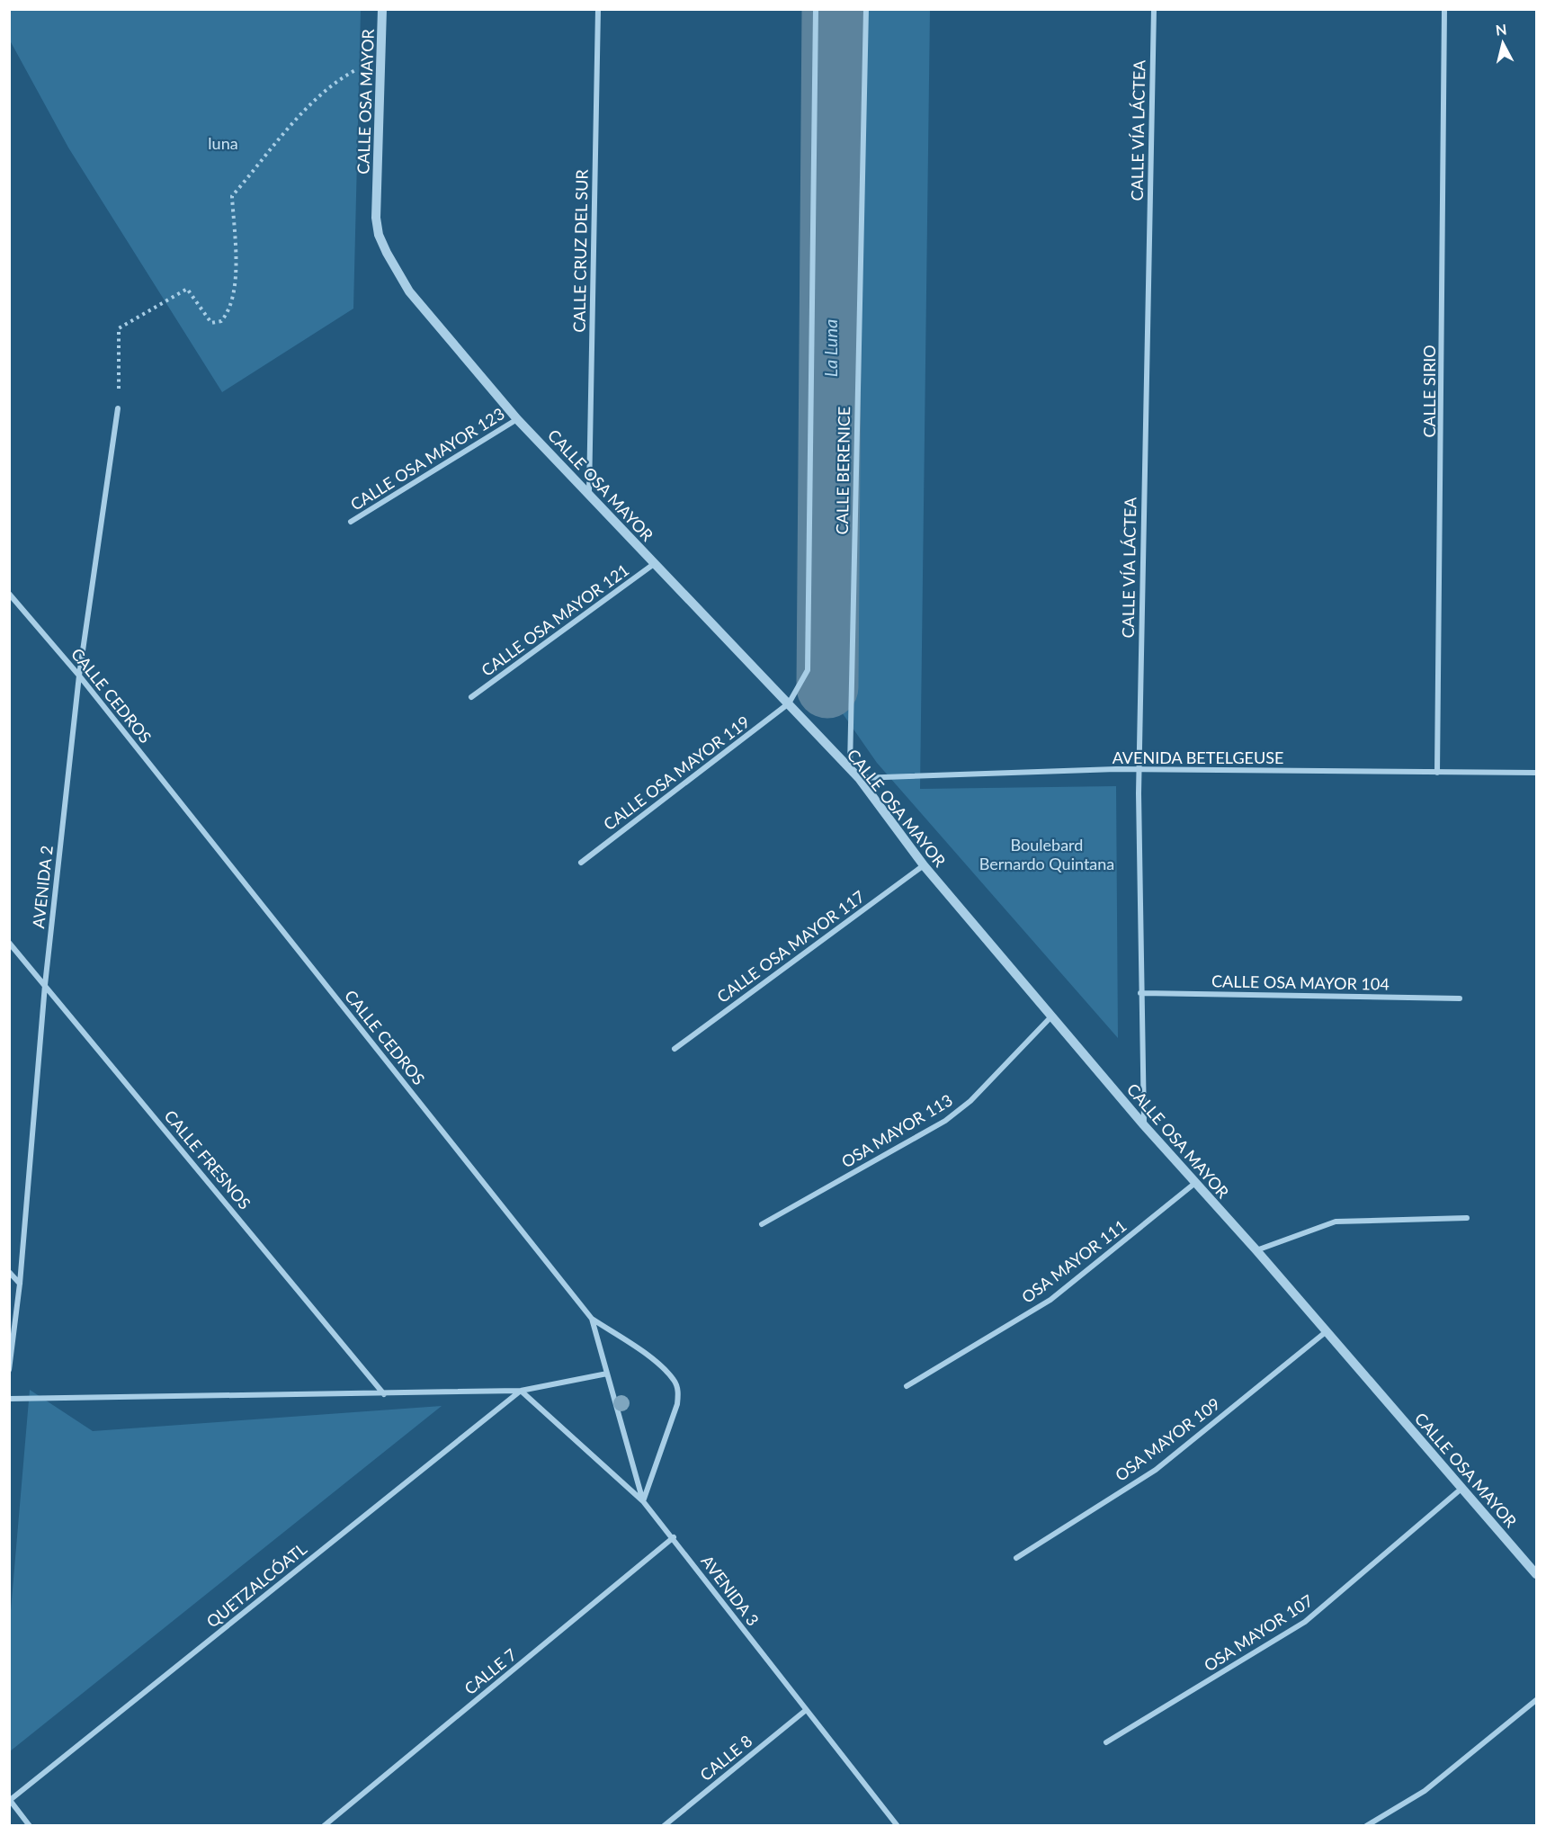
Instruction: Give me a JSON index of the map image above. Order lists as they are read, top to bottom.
{
  "streets": {
    "street": [
      "CALLE OSA MAYOR",
      "CALLE VÍA LÁCTEA",
      "CALLE CRUZ DEL SUR",
      "CALLE SIRIO",
      "CALLE OSA MAYOR 123",
      "CALLE BERENICE",
      "CALLE OSA MAYOR 121",
      "CALLE CEDROS",
      "AVENIDA BETELGEUSE",
      "CALLE OSA MAYOR 119",
      "AVENIDA 2",
      "CALLE OSA MAYOR 117",
      "CALLE OSA MAYOR 104",
      "OSA MAYOR 113",
      "CALLE FRESNOS",
      "OSA MAYOR 111",
      "OSA MAYOR 109",
      "QUETZALCÓATL",
      "AVENIDA 3",
      "OSA MAYOR 107",
      "CALLE 7",
      "CALLE 8"
    ]
  },
  "crossings": [
    ["CALLE OSA MAYOR", "CALLE VÍA LÁCTEA"],
    ["CALLE OSA MAYOR", "CALLE CRUZ DEL SUR"],
    ["CALLE OSA MAYOR", "CALLE OSA MAYOR 123"],
    ["CALLE OSA MAYOR", "CALLE BERENICE"],
    ["CALLE OSA MAYOR", "CALLE OSA MAYOR 121"],
    ["CALLE OSA MAYOR", "AVENIDA BETELGEUSE"],
    ["CALLE OSA MAYOR", "CALLE OSA MAYOR 119"],
    ["CALLE OSA MAYOR", "CALLE OSA MAYOR 117"],
    ["CALLE OSA MAYOR", "OSA MAYOR 113"],
    ["CALLE OSA MAYOR", "OSA MAYOR 111"],
    ["CALLE OSA MAYOR", "OSA MAYOR 109"],
    ["CALLE OSA MAYOR", "OSA MAYOR 107"],
    ["CALLE VÍA LÁCTEA", "AVENIDA BETELGEUSE"],
    ["CALLE VÍA LÁCTEA", "CALLE OSA MAYOR 104"],
    ["CALLE SIRIO", "AVENIDA BETELGEUSE"],
    ["CALLE BERENICE", "CALLE OSA MAYOR 119"],
    ["CALLE CEDROS", "AVENIDA 2"],
    ["CALLE CEDROS", "AVENIDA 3"],
    ["AVENIDA 2", "CALLE FRESNOS"],
    ["QUETZALCÓATL", "AVENIDA 3"],
    ["AVENIDA 3", "CALLE 7"],
    ["AVENIDA 3", "CALLE 8"]
  ],
  "water": ["La Luna"],
  "parks": ["luna", "Boulebard Bernardo Quintana"],
  "north": "top"
}
